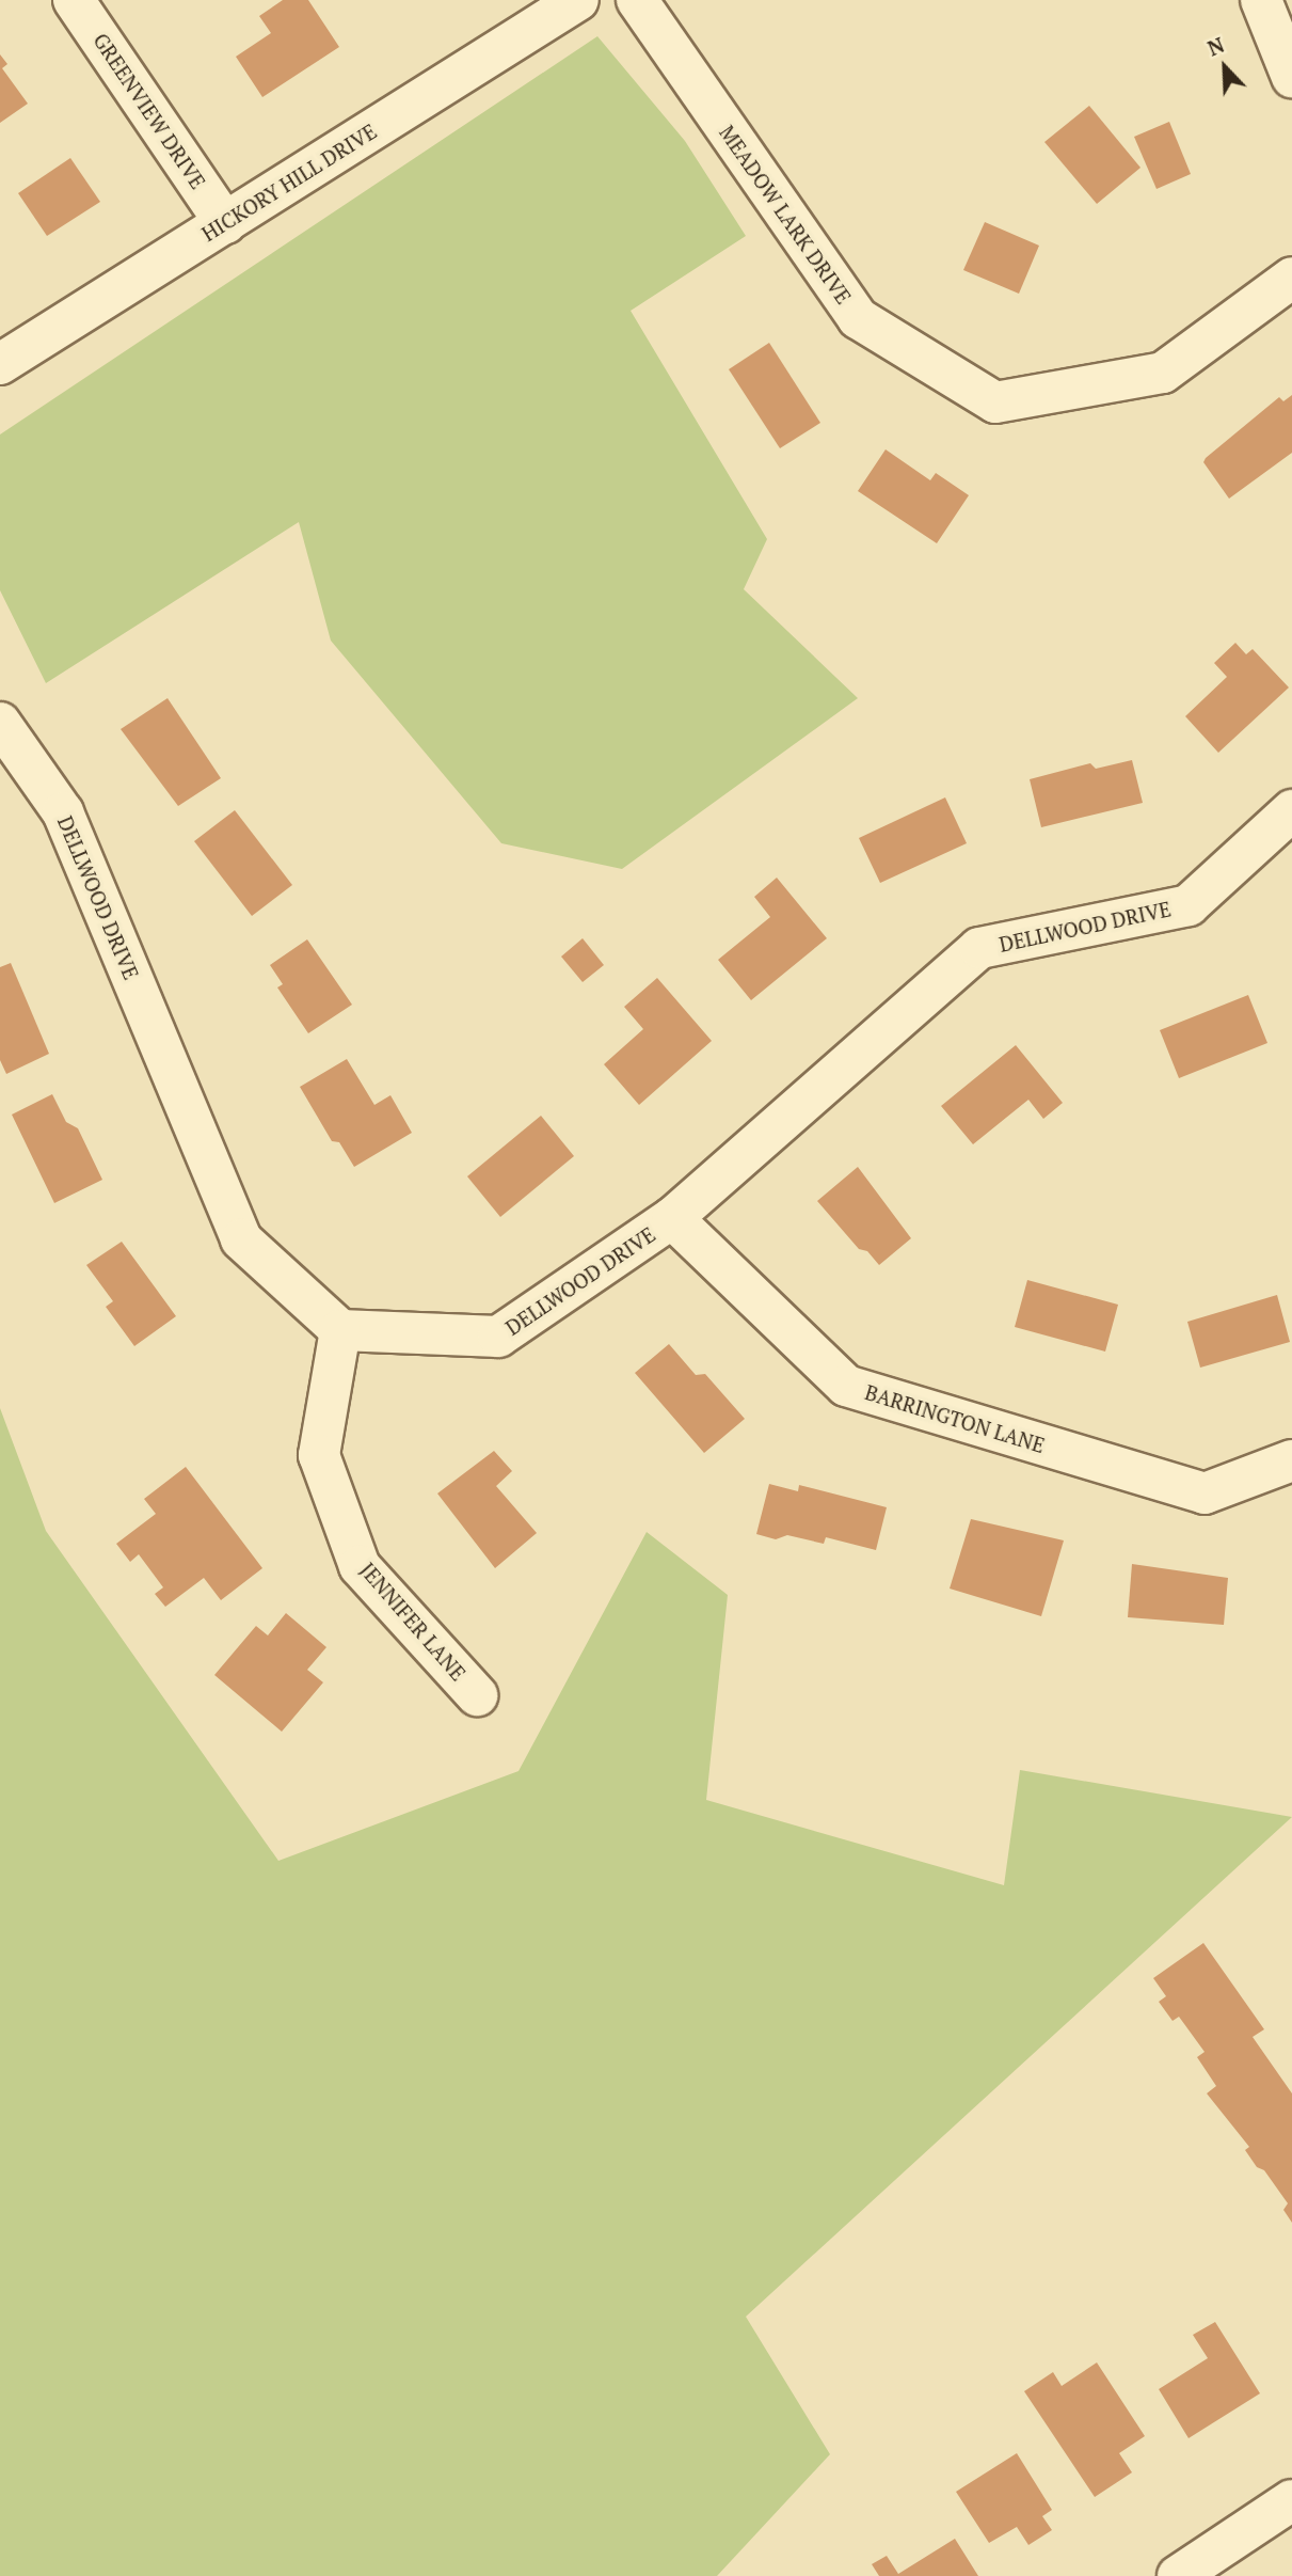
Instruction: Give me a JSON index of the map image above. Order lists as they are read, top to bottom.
{
  "streets": {
    "street": [
      "GREENVIEW DRIVE",
      "HICKORY HILL DRIVE",
      "MEADOW LARK DRIVE",
      "DELLWOOD DRIVE",
      "BARRINGTON LANE",
      "JENNIFER LANE"
    ]
  },
  "crossings": [
    ["GREENVIEW DRIVE", "HICKORY HILL DRIVE"],
    ["DELLWOOD DRIVE", "BARRINGTON LANE"],
    ["DELLWOOD DRIVE", "JENNIFER LANE"]
  ],
  "north": "top left"
}
